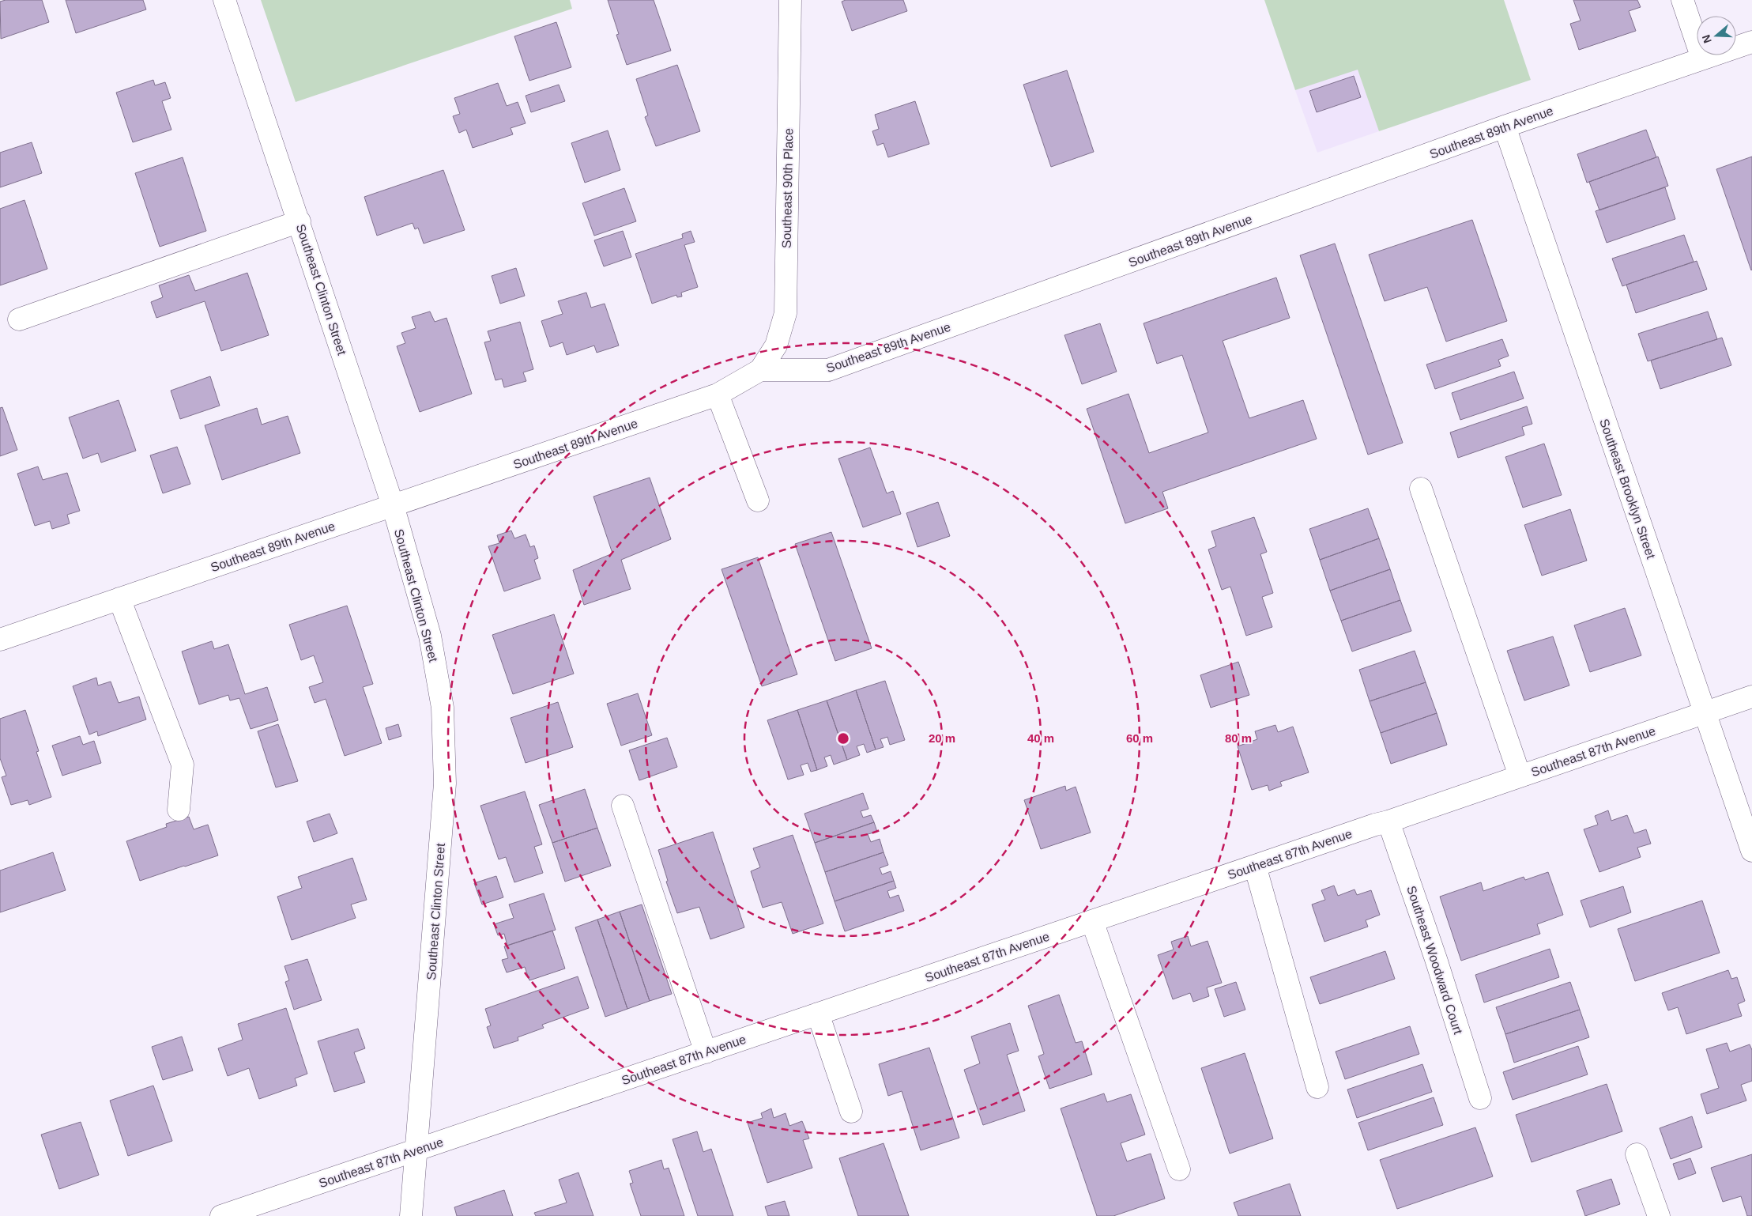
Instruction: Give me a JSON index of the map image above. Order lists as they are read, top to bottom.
{
  "streets": {
    "street": [
      "Southeast 89th Avenue",
      "Southeast 90th Place",
      "Southeast Clinton Street",
      "Southeast Brooklyn Street",
      "Southeast 87th Avenue",
      "Southeast Woodward Court"
    ]
  },
  "crossings": [
    ["Southeast 89th Avenue", "Southeast 90th Place"],
    ["Southeast 89th Avenue", "Southeast Clinton Street"],
    ["Southeast 89th Avenue", "Southeast Brooklyn Street"],
    ["Southeast Clinton Street", "Southeast 87th Avenue"],
    ["Southeast Brooklyn Street", "Southeast 87th Avenue"],
    ["Southeast 87th Avenue", "Southeast Woodward Court"]
  ],
  "north": "left",
  "rings": [
    "20 m",
    "40 m",
    "60 m",
    "80 m"
  ]
}
